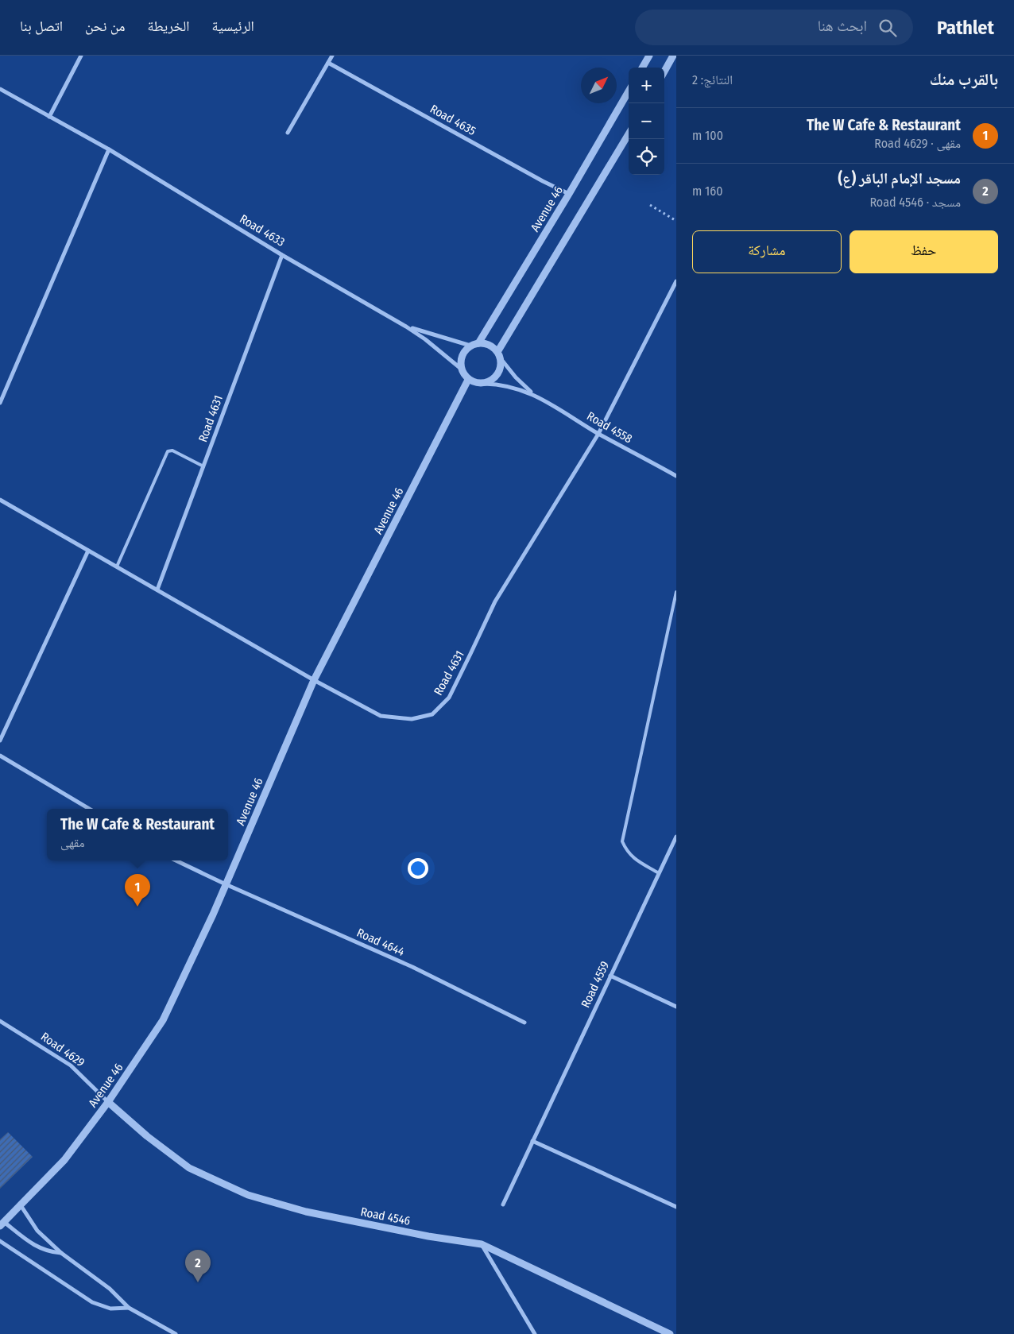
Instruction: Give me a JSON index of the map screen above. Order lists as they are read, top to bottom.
{
  "streets": {
    "street": [
      "Road 4635",
      "Avenue 46",
      "Road 4633",
      "Road 4631",
      "Road 4558",
      "Road 4644",
      "Road 4559",
      "Road 4629",
      "Road 4546"
    ]
  },
  "crossings": [
    ["Road 4635", "Avenue 46"],
    ["Avenue 46", "Road 4633"],
    ["Avenue 46", "Road 4631"],
    ["Avenue 46", "Road 4558"],
    ["Avenue 46", "Road 4644"],
    ["Avenue 46", "Road 4629"],
    ["Avenue 46", "Road 4546"],
    ["Road 4633", "Road 4631"],
    ["Road 4633", "Road 4558"],
    ["Road 4631", "Road 4558"],
    ["Road 4629", "Road 4546"]
  ],
  "north": "top right",
  "page": {
    "header": "Pathlet",
    "search": "ابحث هنا",
    "nav": [
      "الرئيسية",
      "الخريطة",
      "من نحن",
      "اتصل بنا"
    ],
    "heading": ["بالقرب منك", "النتائج: 2"],
    "map_buttons": ["+", "−"],
    "list": [
      {
        "mark": "1",
        "name": "The W Cafe & Restaurant",
        "note": "مقهى · Road 4629",
        "value": "100 m"
      },
      {
        "mark": "2",
        "name": "مسجد الإمام الباقر (ع)",
        "note": "مسجد · Road 4546",
        "value": "160 m"
      }
    ],
    "buttons": ["حفظ", "مشاركة"],
    "popup": ["The W Cafe & Restaurant", "مقهى"],
    "pins": ["1", "2"]
  }
}
